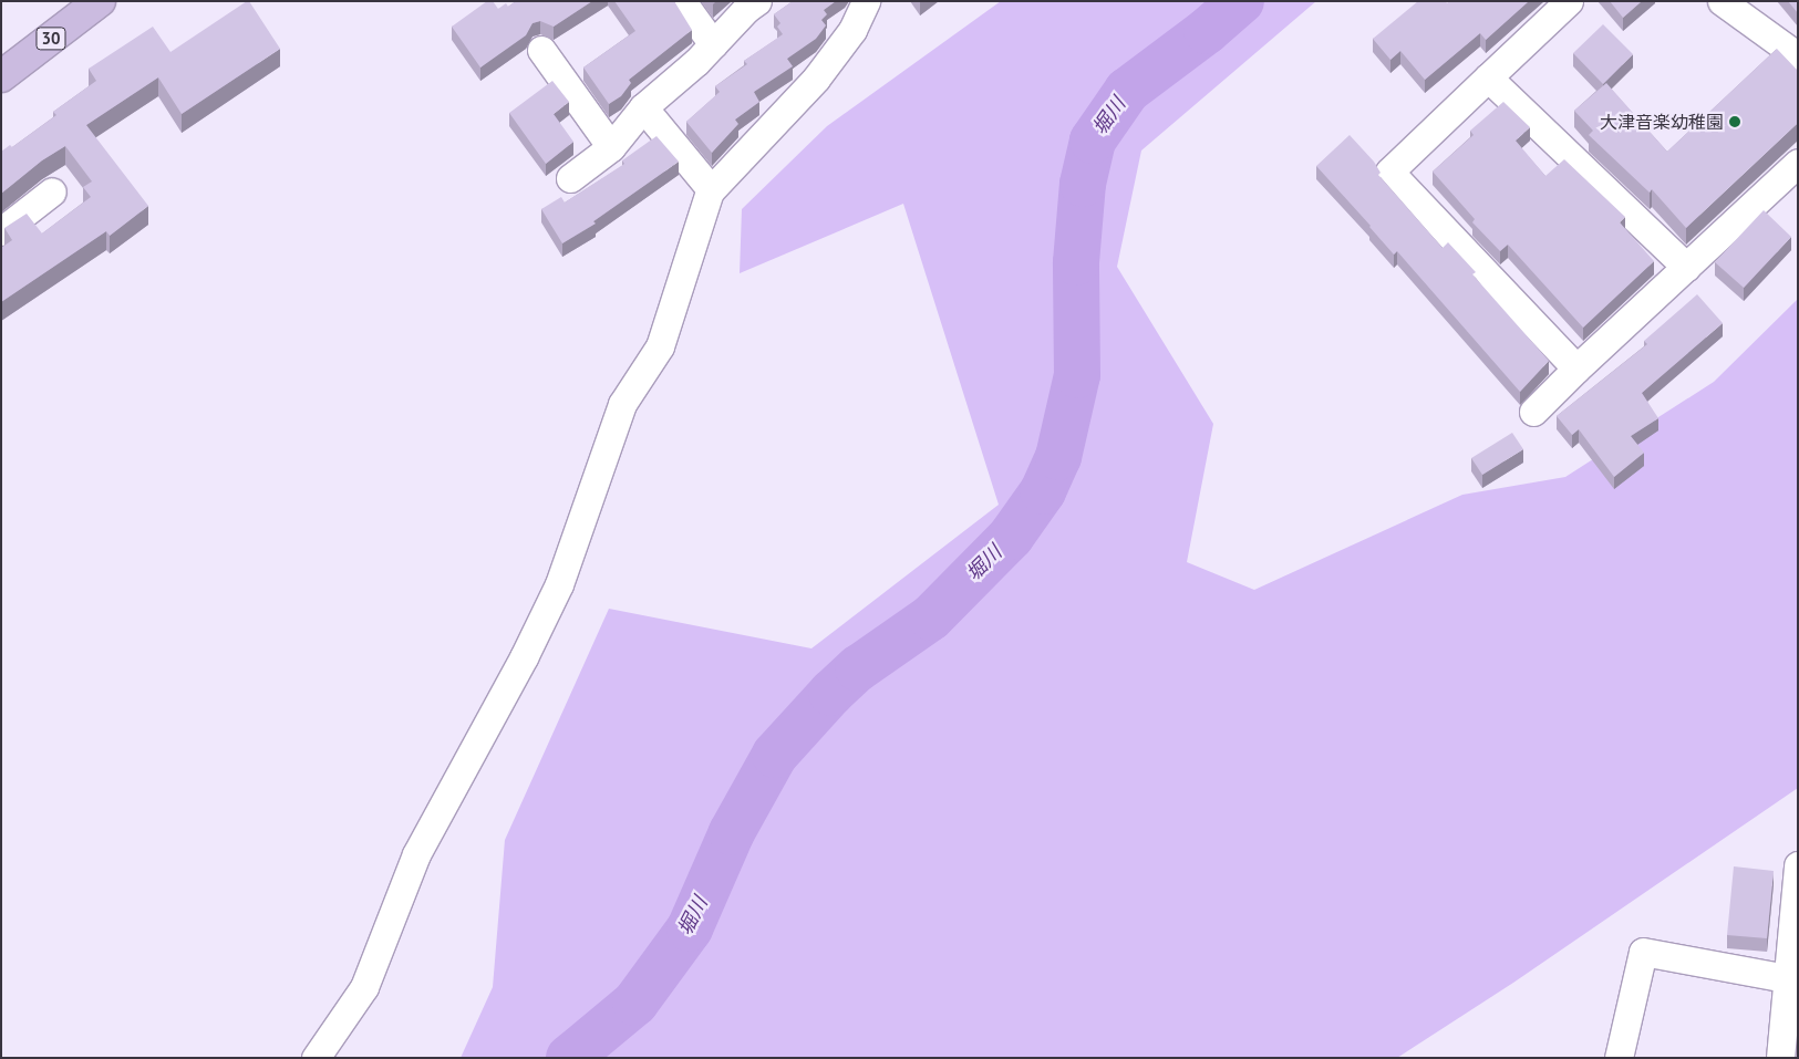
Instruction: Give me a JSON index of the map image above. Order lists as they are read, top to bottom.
{
  "streets": {
    "main road": ["30"]
  },
  "water": ["堀川"],
  "places": ["大津音楽幼稚園"]
}
